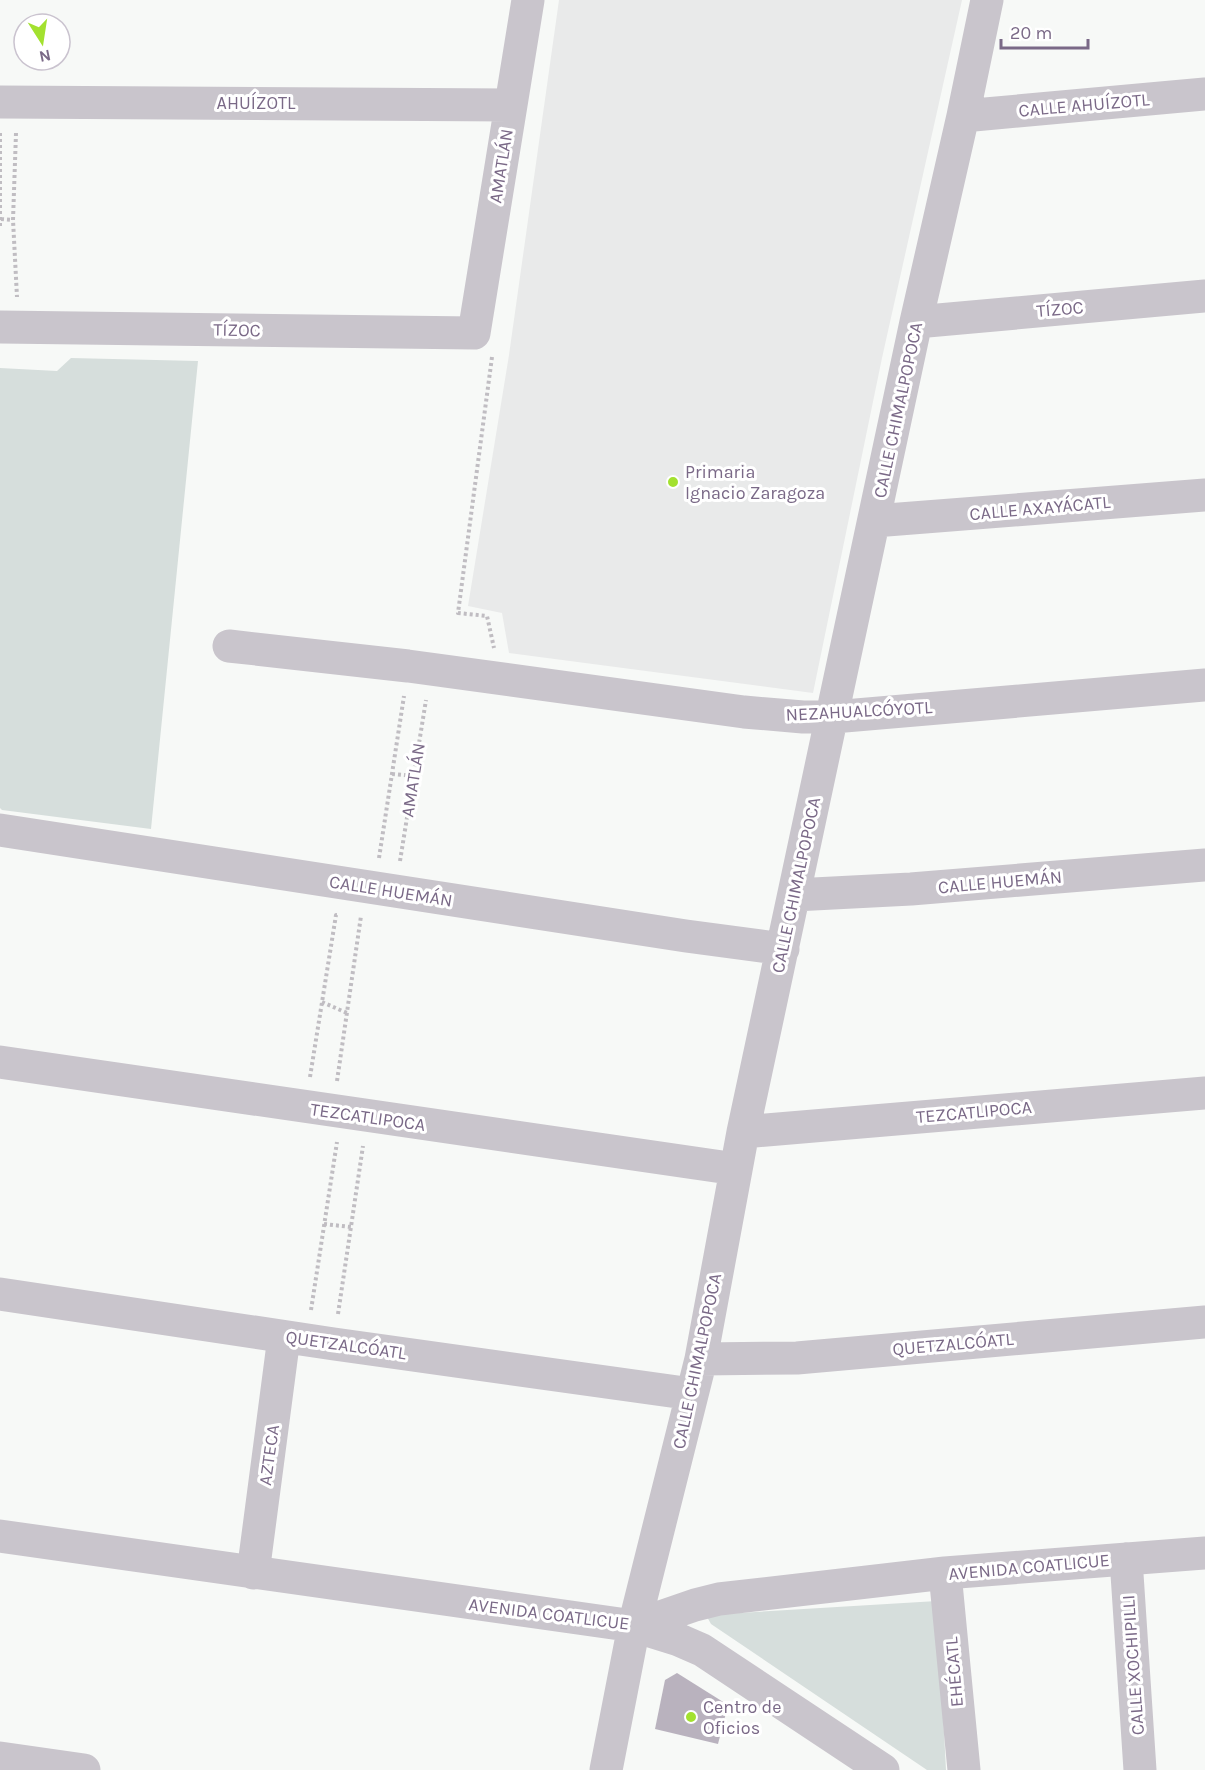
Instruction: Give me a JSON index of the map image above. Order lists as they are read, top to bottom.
{
  "streets": {
    "street": [
      "AHUÍZOTL",
      "CALLE AHUÍZOTL",
      "AMATLÁN",
      "TÍZOC",
      "CALLE CHIMALPOPOCA",
      "CALLE AXAYÁCATL",
      "NEZAHUALCÓYOTL",
      "CALLE HUEMÁN",
      "TEZCATLIPOCA",
      "QUETZALCÓATL",
      "AZTECA",
      "AVENIDA COATLICUE",
      "CALLE XOCHIPILLI",
      "EHÉCATL"
    ]
  },
  "crossings": [
    ["AHUÍZOTL", "AMATLÁN"],
    ["CALLE AHUÍZOTL", "CALLE CHIMALPOPOCA"],
    ["AMATLÁN", "TÍZOC"],
    ["AMATLÁN", "NEZAHUALCÓYOTL"],
    ["AMATLÁN", "CALLE HUEMÁN"],
    ["TÍZOC", "CALLE CHIMALPOPOCA"],
    ["CALLE CHIMALPOPOCA", "CALLE AXAYÁCATL"],
    ["CALLE CHIMALPOPOCA", "NEZAHUALCÓYOTL"],
    ["CALLE CHIMALPOPOCA", "CALLE HUEMÁN"],
    ["CALLE CHIMALPOPOCA", "TEZCATLIPOCA"],
    ["CALLE CHIMALPOPOCA", "QUETZALCÓATL"],
    ["CALLE CHIMALPOPOCA", "AVENIDA COATLICUE"],
    ["QUETZALCÓATL", "AZTECA"],
    ["AZTECA", "AVENIDA COATLICUE"],
    ["AVENIDA COATLICUE", "CALLE XOCHIPILLI"],
    ["AVENIDA COATLICUE", "EHÉCATL"]
  ],
  "places": ["Primaria Ignacio Zaragoza", "Centro de Oficios"],
  "scale_bar": "20 m",
  "north": "bottom"
}
